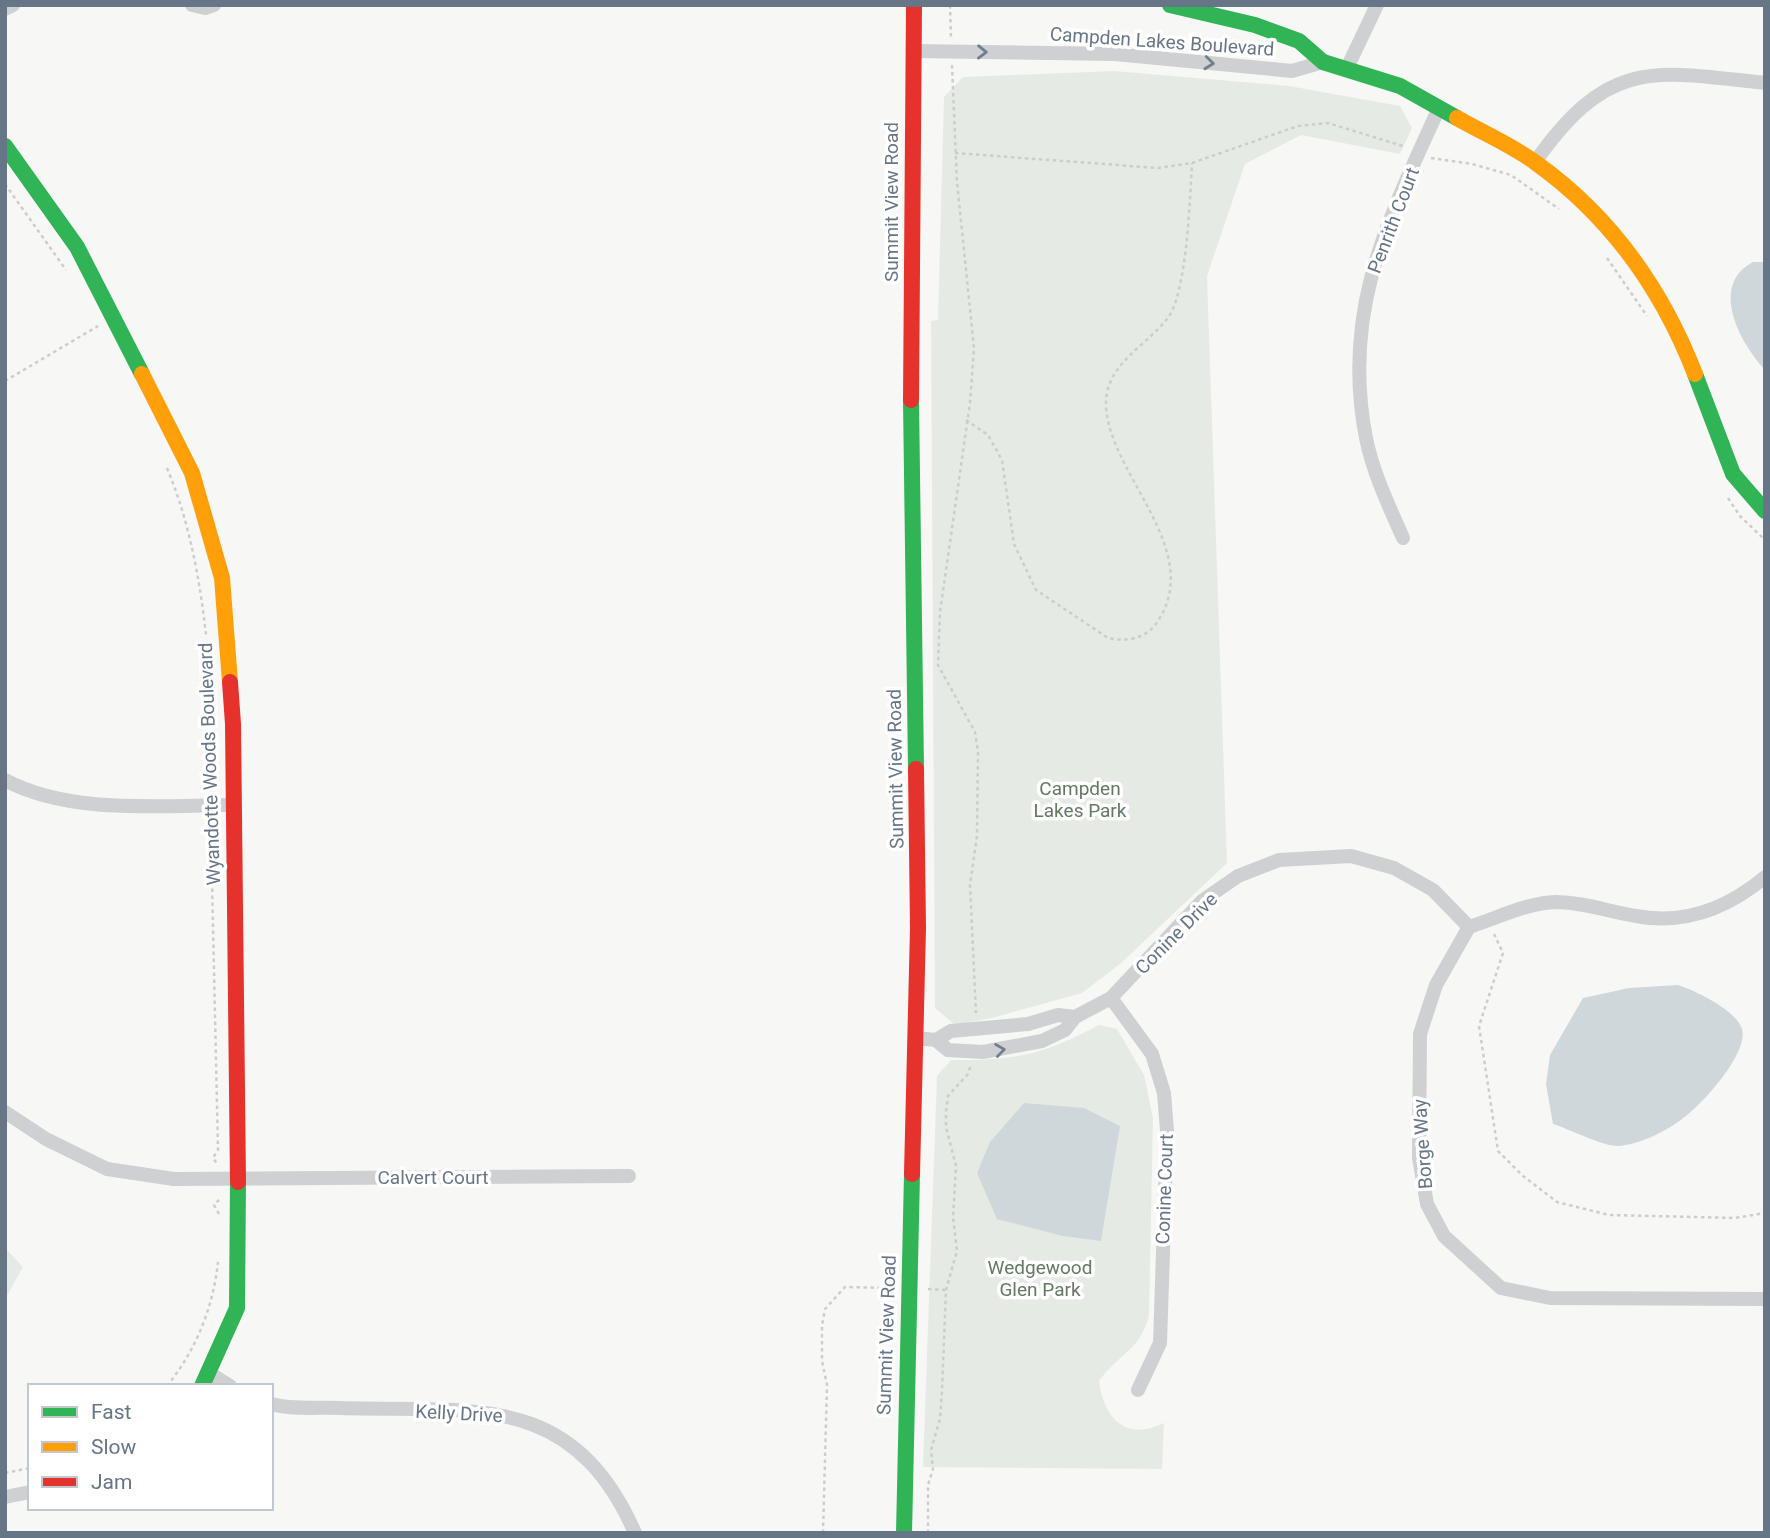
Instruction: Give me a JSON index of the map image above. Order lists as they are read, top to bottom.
{
  "streets": {
    "street": [
      "Campden Lakes Boulevard",
      "Summit View Road",
      "Penrith Court",
      "Wyandotte Woods Boulevard",
      "Conine Drive",
      "Borge Way",
      "Calvert Court",
      "Conine Court",
      "Kelly Drive"
    ]
  },
  "crossings": [
    ["Campden Lakes Boulevard", "Summit View Road"],
    ["Campden Lakes Boulevard", "Penrith Court"],
    ["Summit View Road", "Conine Drive"],
    ["Wyandotte Woods Boulevard", "Calvert Court"],
    ["Conine Drive", "Borge Way"],
    ["Conine Drive", "Conine Court"]
  ],
  "parks": ["Campden Lakes Park", "Wedgewood Glen Park"],
  "legend": ["Fast", "Slow", "Jam"]
}
